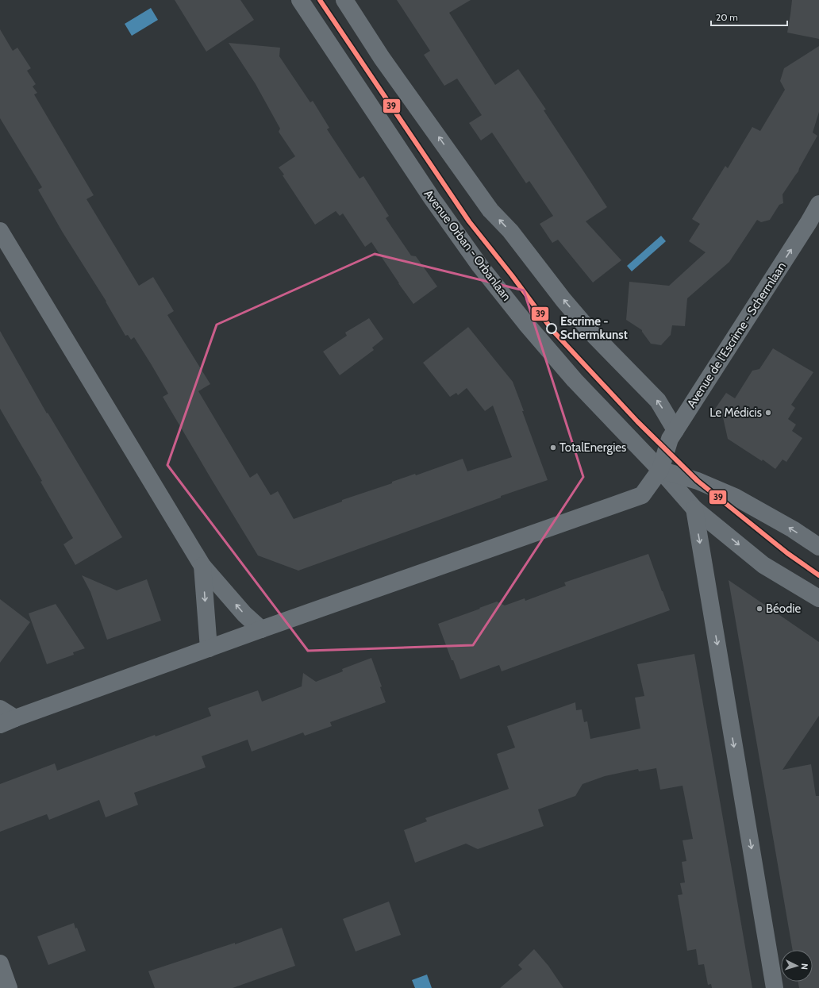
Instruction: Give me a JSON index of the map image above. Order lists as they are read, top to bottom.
{
  "streets": {
    "street": ["Avenue Orban - Orbanlaan", "Avenue de l'Escrime - Schermlaan"]
  },
  "crossings": [
    ["Avenue Orban - Orbanlaan", "Avenue de l'Escrime - Schermlaan"]
  ],
  "places": [
    "Escrime - Schermkunst",
    "Le Médicis",
    "TotalEnergies",
    "Béodie"
  ],
  "lines": ["transit line 39"],
  "scale_bar": "20 m",
  "north": "right"
}
